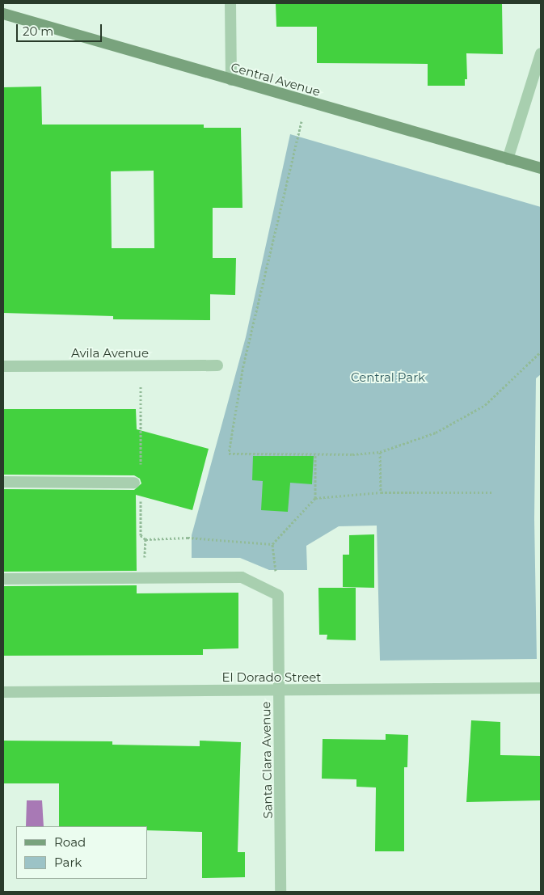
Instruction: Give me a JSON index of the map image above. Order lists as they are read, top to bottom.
{
  "streets": {
    "main road": ["Central Avenue"],
    "street": ["Avila Avenue", "El Dorado Street", "Santa Clara Avenue"]
  },
  "crossings": [
    ["El Dorado Street", "Santa Clara Avenue"]
  ],
  "parks": ["Central Park"],
  "legend": ["Road", "Park"],
  "scale_bar": "20 m"
}
